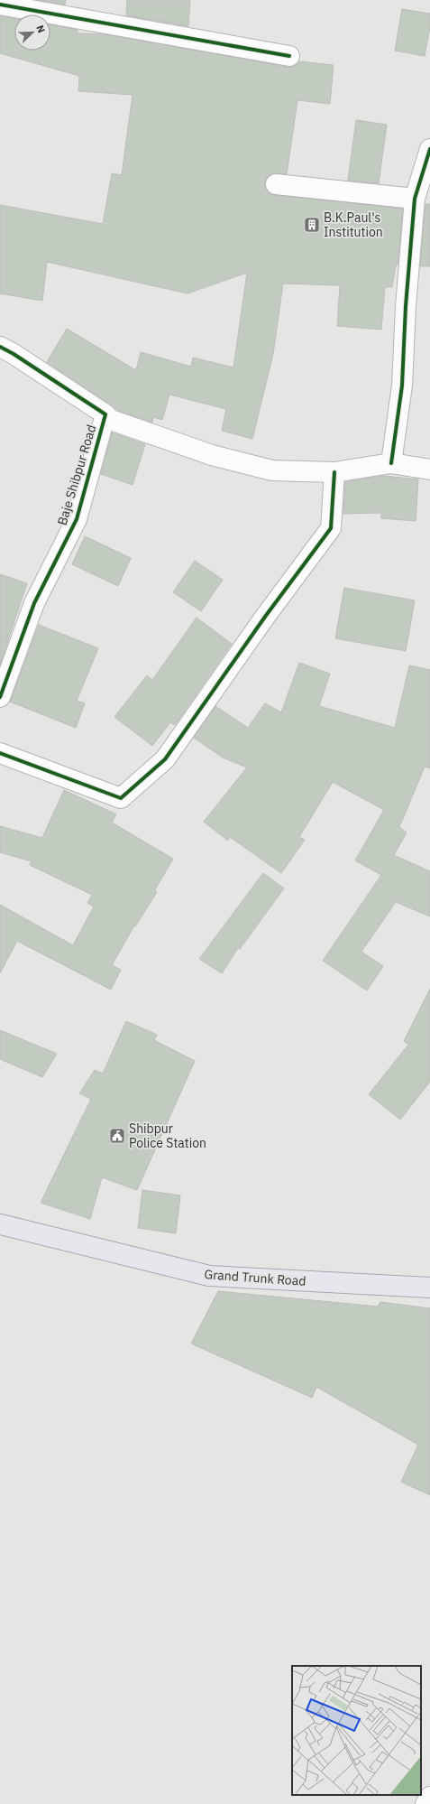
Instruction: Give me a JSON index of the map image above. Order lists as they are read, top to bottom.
{
  "streets": {
    "main road": ["Grand Trunk Road"],
    "street": ["Baje Shibpur Road"]
  },
  "places": {
    "building": ["B.K.Paul's Institution"],
    "public building": ["Shibpur Police Station"]
  },
  "north": "top right"
}
